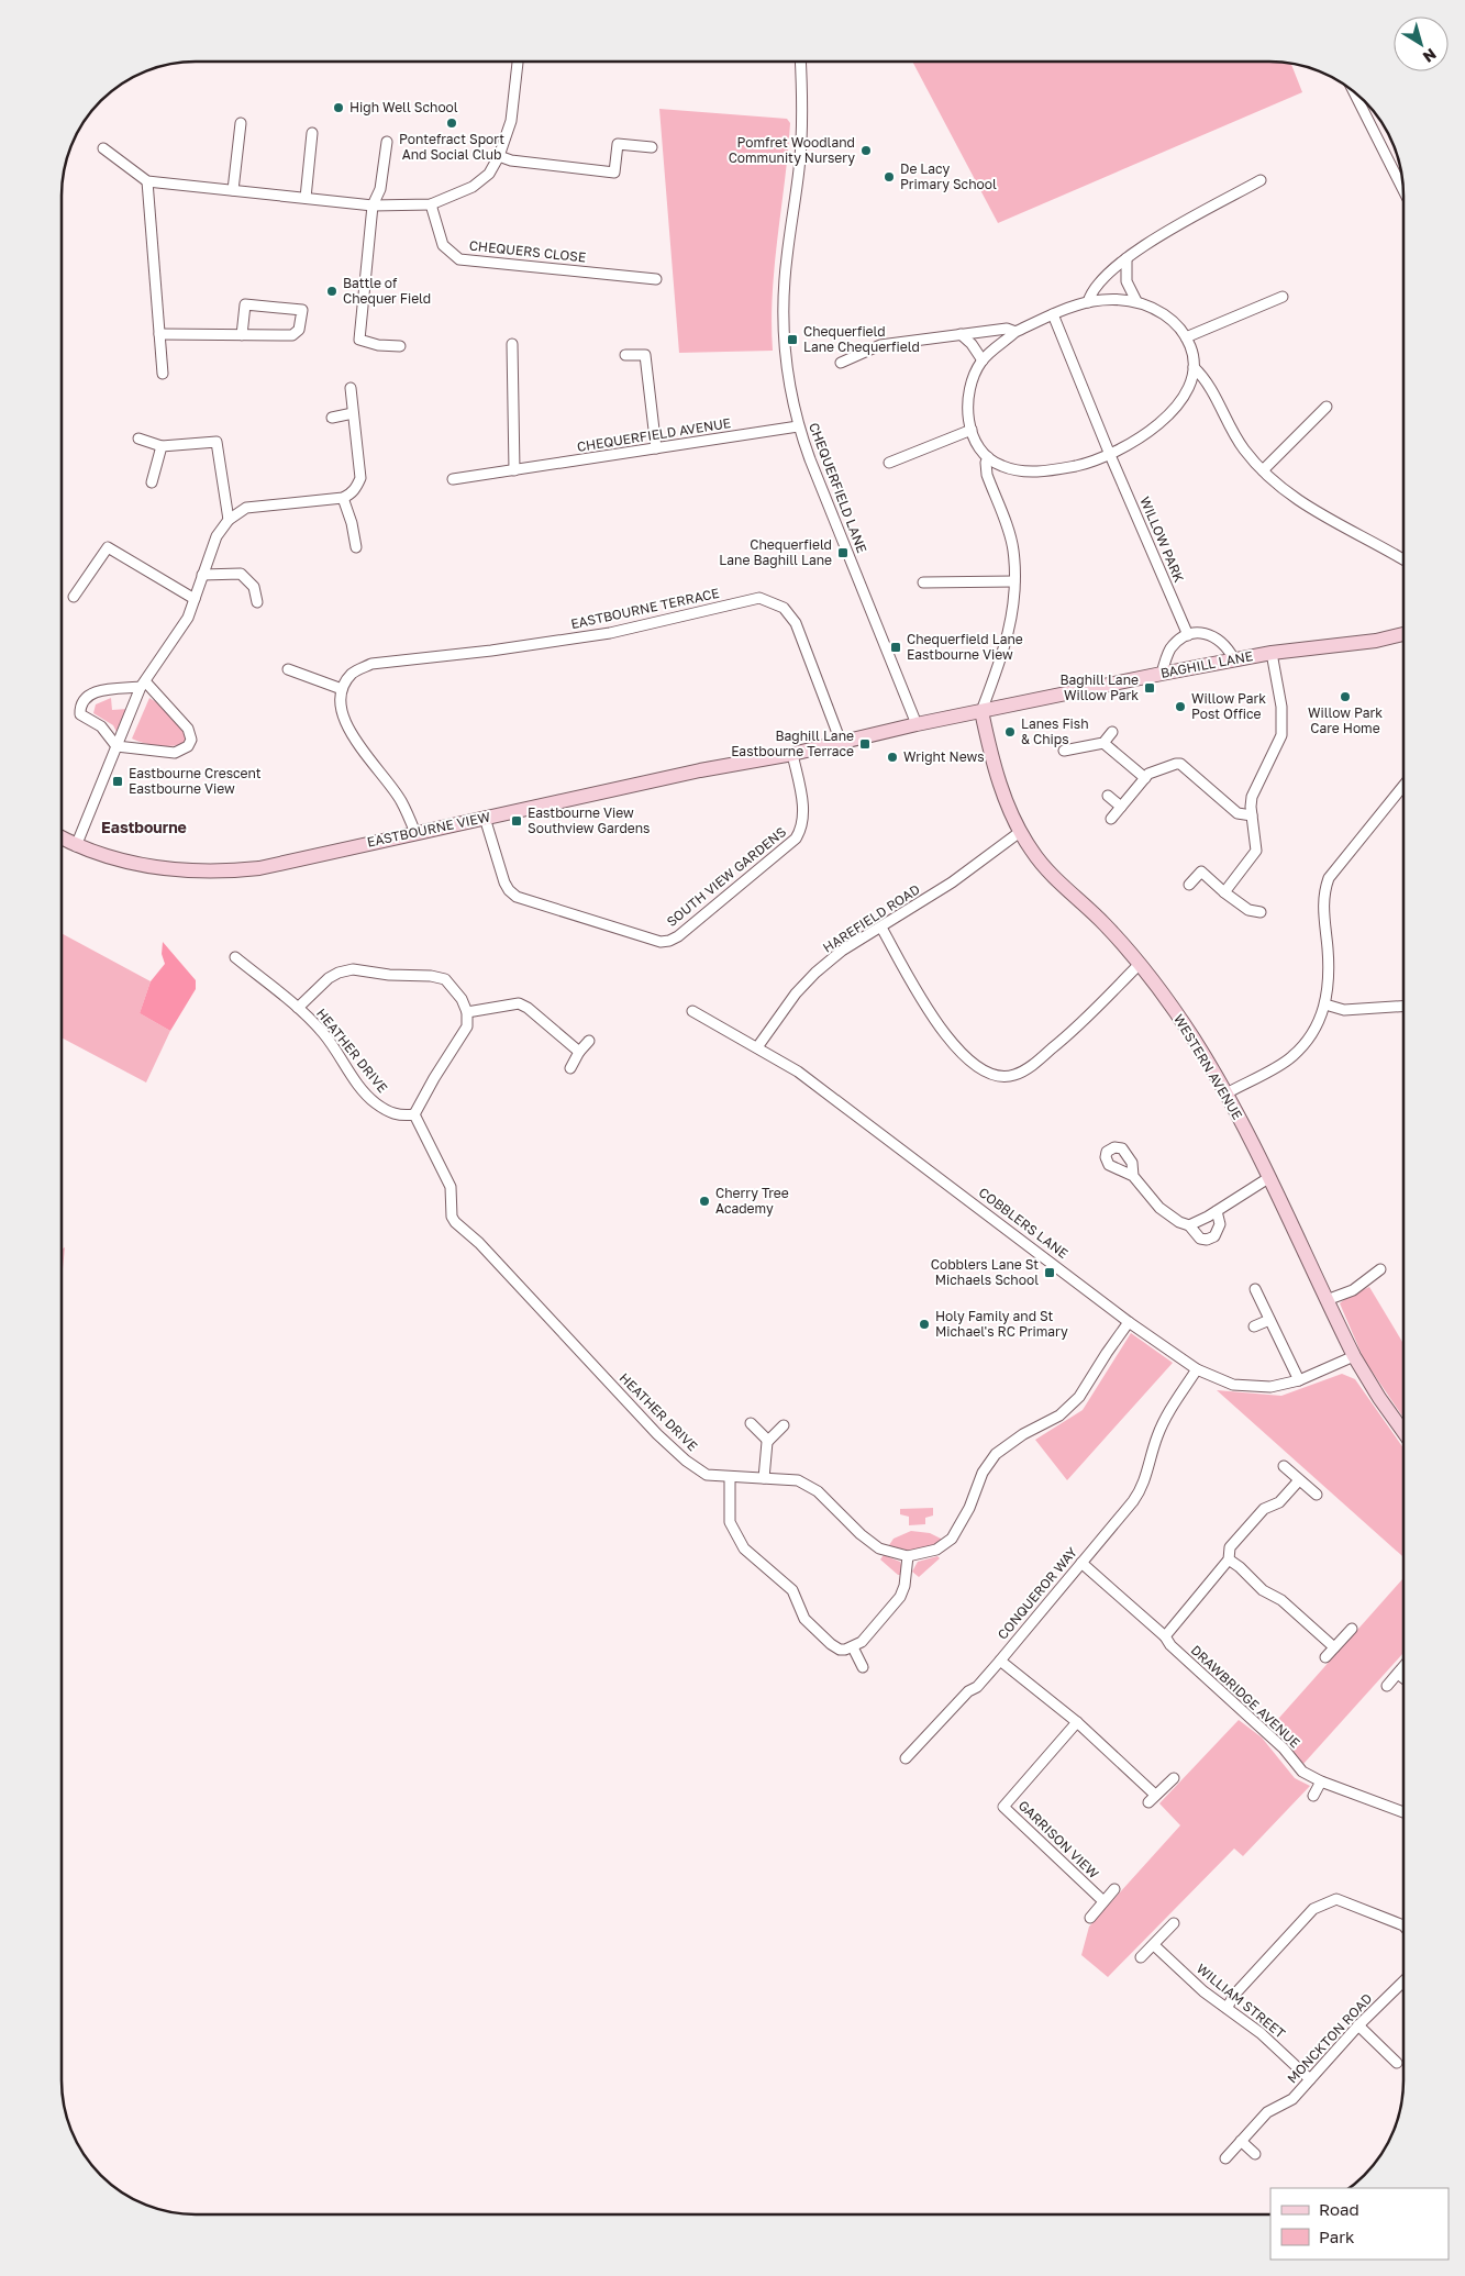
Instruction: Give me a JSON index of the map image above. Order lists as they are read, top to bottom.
{
  "streets": {
    "street": [
      "CHEQUERS CLOSE",
      "CHEQUERFIELD AVENUE",
      "CHEQUERFIELD LANE",
      "WILLOW PARK",
      "EASTBOURNE TERRACE",
      "BAGHILL LANE",
      "EASTBOURNE VIEW",
      "SOUTH VIEW GARDENS",
      "HAREFIELD ROAD",
      "HEATHER DRIVE",
      "WESTERN AVENUE",
      "COBBLERS LANE",
      "CONQUEROR WAY",
      "DRAWBRIDGE AVENUE",
      "GARRISON VIEW",
      "WILLIAM STREET",
      "MONCKTON ROAD"
    ]
  },
  "crossings": [
    ["CHEQUERFIELD AVENUE", "CHEQUERFIELD LANE"],
    ["CHEQUERFIELD LANE", "BAGHILL LANE"],
    ["EASTBOURNE TERRACE", "BAGHILL LANE"],
    ["EASTBOURNE TERRACE", "EASTBOURNE VIEW"],
    ["BAGHILL LANE", "EASTBOURNE VIEW"],
    ["BAGHILL LANE", "WESTERN AVENUE"],
    ["EASTBOURNE VIEW", "SOUTH VIEW GARDENS"],
    ["HAREFIELD ROAD", "WESTERN AVENUE"],
    ["HAREFIELD ROAD", "COBBLERS LANE"],
    ["HEATHER DRIVE", "COBBLERS LANE"],
    ["WESTERN AVENUE", "COBBLERS LANE"],
    ["COBBLERS LANE", "CONQUEROR WAY"],
    ["CONQUEROR WAY", "DRAWBRIDGE AVENUE"],
    ["CONQUEROR WAY", "GARRISON VIEW"],
    ["WILLIAM STREET", "MONCKTON ROAD"]
  ],
  "districts": ["Eastbourne"],
  "places": {
    "other": [
      "High Well School",
      "Pontefract Sport And Social Club",
      "Pomfret Woodland Community Nursery",
      "De Lacy Primary School",
      "Battle of Chequer Field",
      "Willow Park Care Home",
      "Willow Park Post Office",
      "Lanes Fish & Chips",
      "Wright News",
      "Cherry Tree Academy",
      "Holy Family and St Michael's RC Primary"
    ],
    "transit": [
      "Chequerfield Lane Chequerfield",
      "Chequerfield Lane Baghill Lane",
      "Chequerfield Lane Eastbourne View",
      "Baghill Lane Willow Park",
      "Baghill Lane Eastbourne Terrace",
      "Eastbourne Crescent Eastbourne View",
      "Eastbourne View Southview Gardens",
      "Cobblers Lane St Michaels School"
    ]
  },
  "legend": ["Road", "Park"],
  "north": "bottom right"
}
